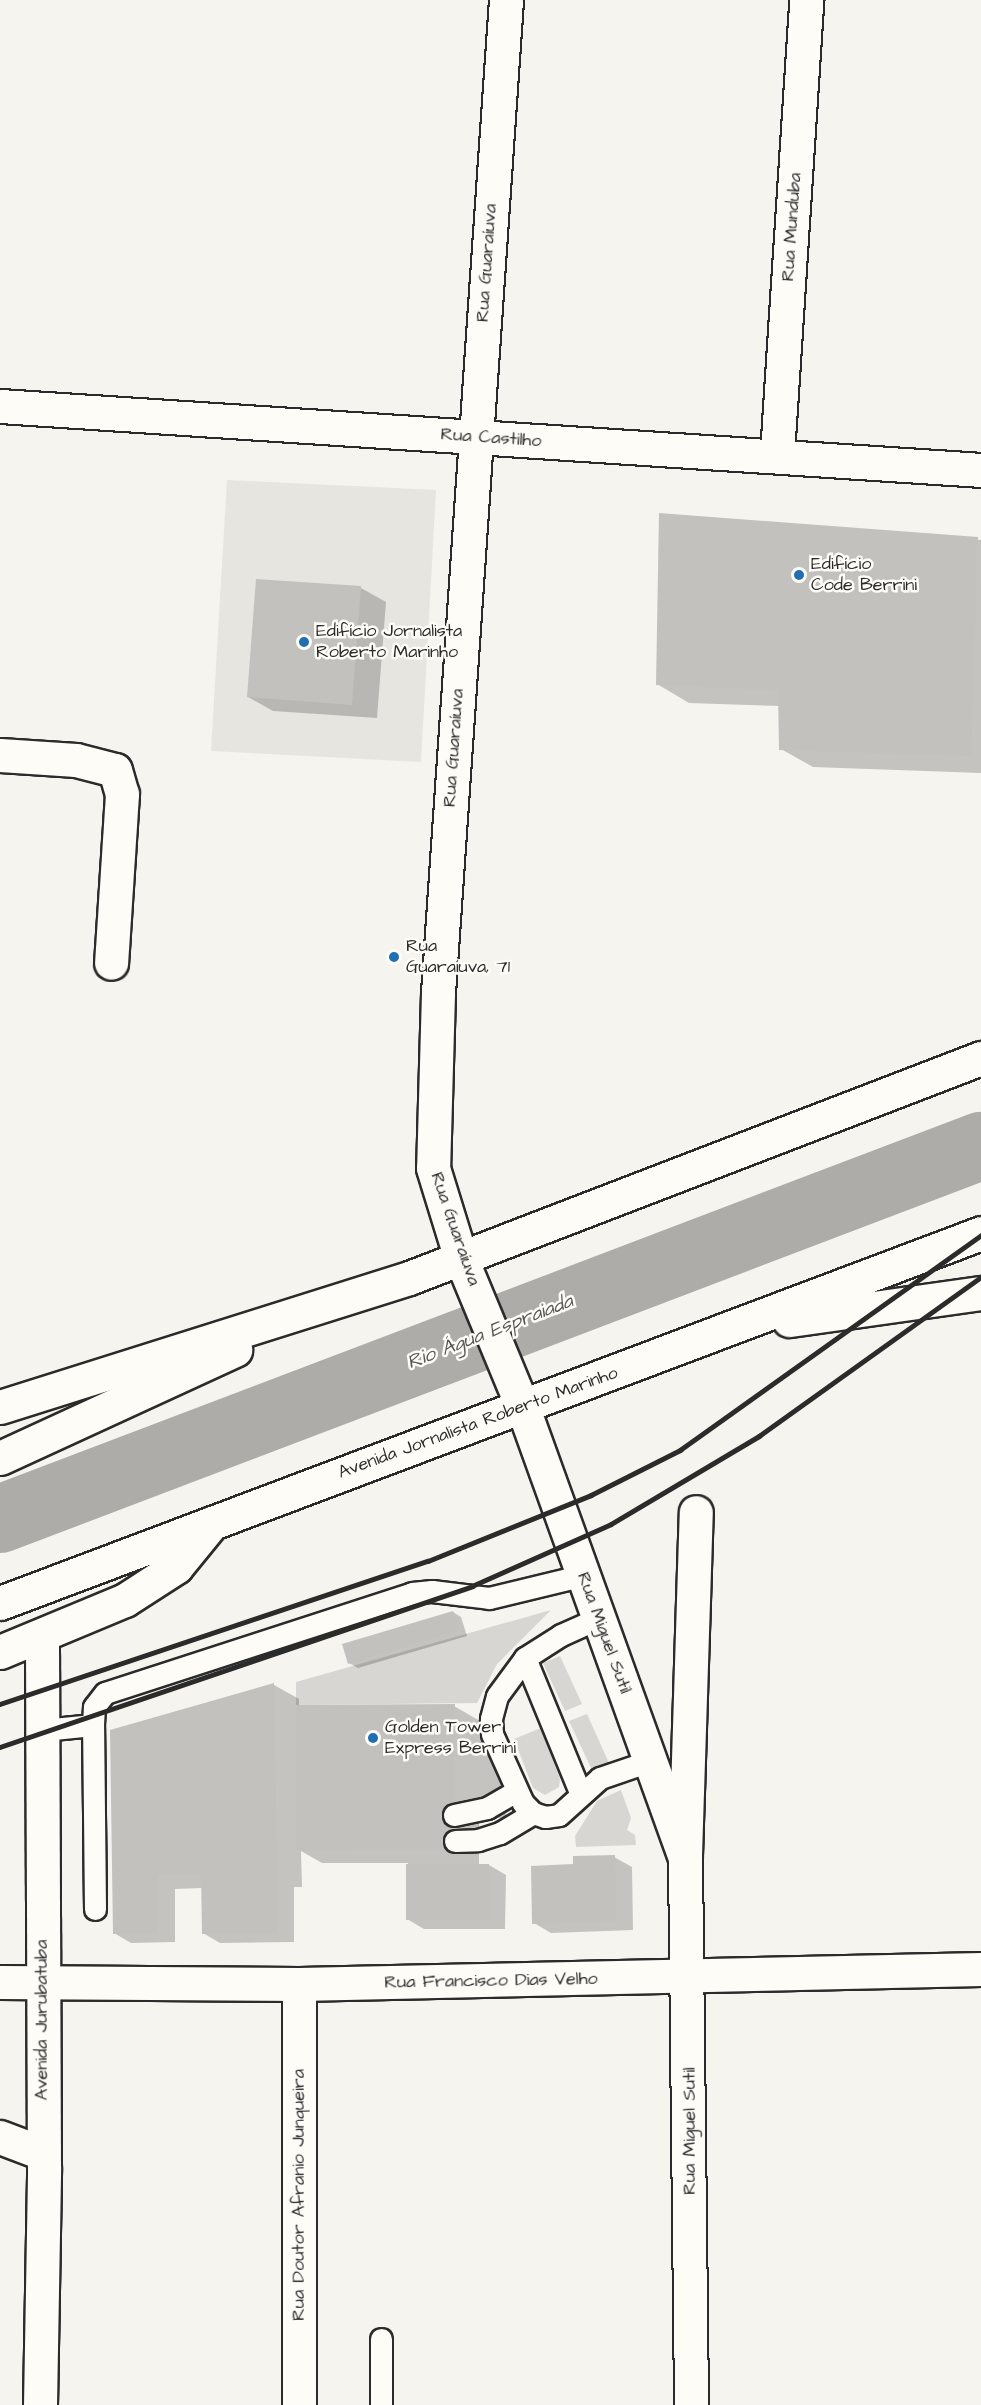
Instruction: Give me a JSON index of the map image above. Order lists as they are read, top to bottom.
{
  "streets": {
    "street": [
      "Rua Munduba",
      "Rua Guaraíuva",
      "Rua Castilho",
      "Avenida Jornalista Roberto Marinho",
      "Rua Miguel Sutil",
      "Rua Francisco Dias Velho",
      "Avenida Jurubatuba",
      "Rua Doutor Afranio Junqueira"
    ]
  },
  "crossings": [
    ["Rua Munduba", "Rua Castilho"],
    ["Rua Guaraíuva", "Rua Castilho"],
    ["Rua Guaraíuva", "Avenida Jornalista Roberto Marinho"],
    ["Rua Guaraíuva", "Rua Miguel Sutil"],
    ["Avenida Jornalista Roberto Marinho", "Rua Miguel Sutil"],
    ["Rua Miguel Sutil", "Rua Francisco Dias Velho"],
    ["Rua Francisco Dias Velho", "Avenida Jurubatuba"],
    ["Rua Francisco Dias Velho", "Rua Doutor Afranio Junqueira"]
  ],
  "water": ["Rio Água Espraiada"],
  "places": [
    "Edifício Code Berrini",
    "Edifício Jornalista Roberto Marinho",
    "Rua Guaraiuva, 71",
    "Golden Tower Express Berrini"
  ]
}
